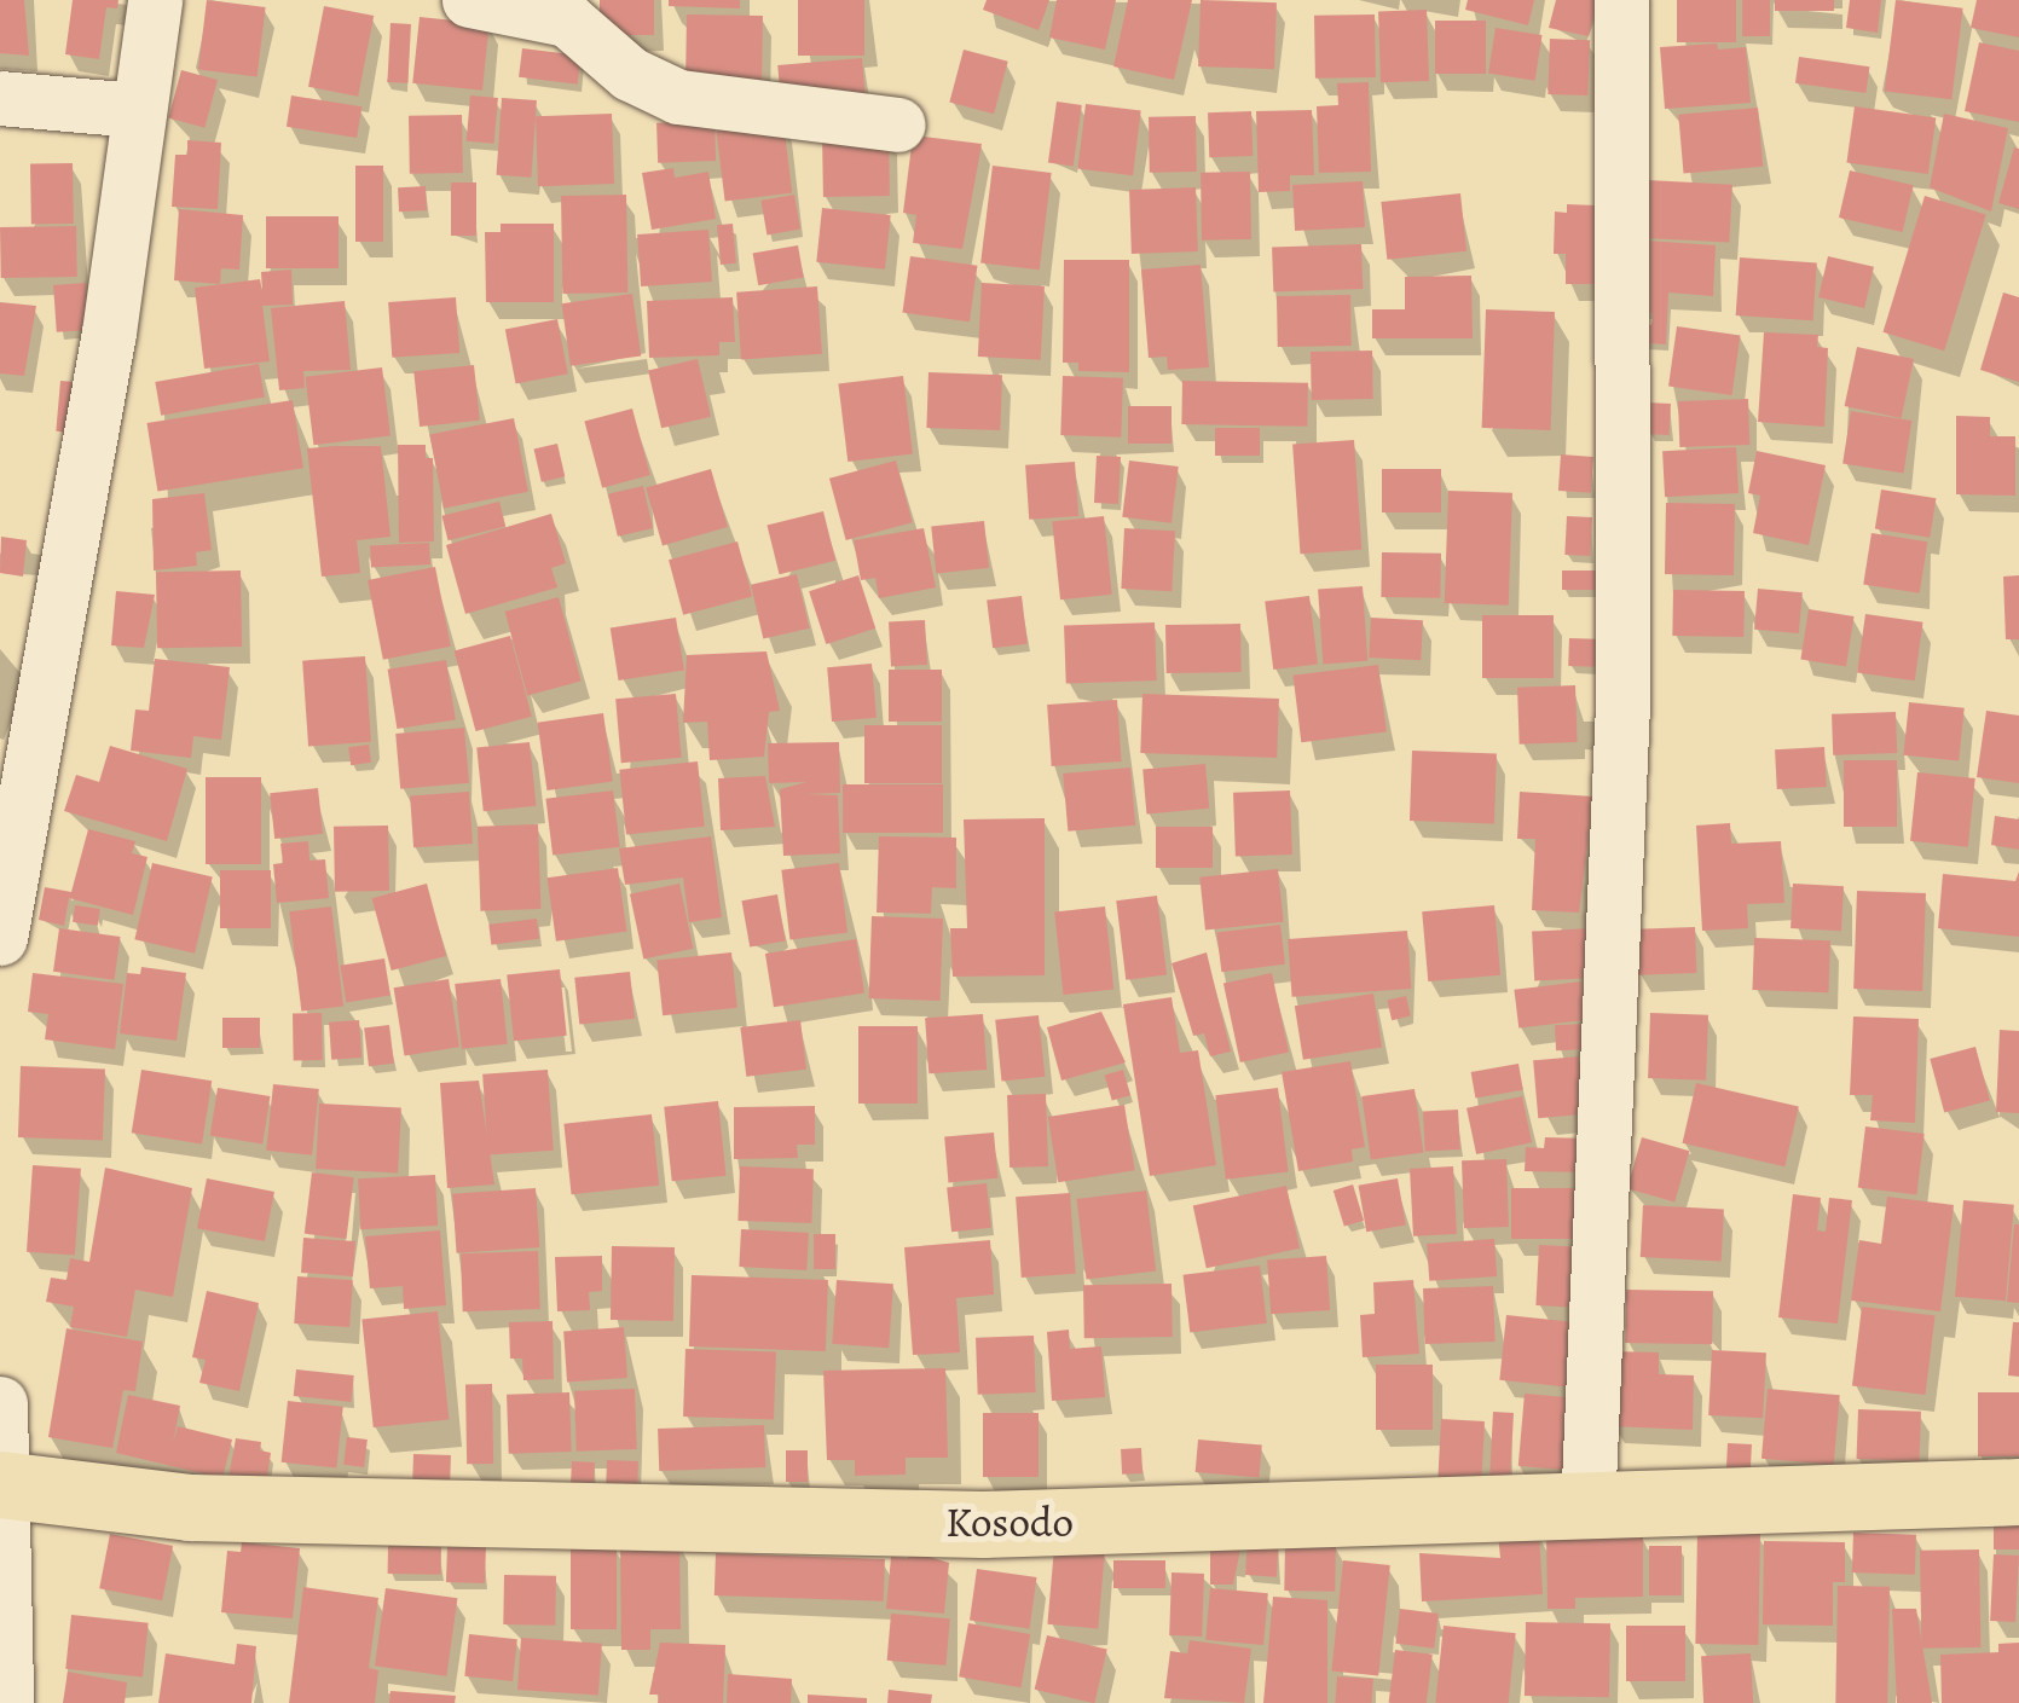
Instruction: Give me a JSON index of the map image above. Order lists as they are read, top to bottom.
{
  "streets": {
    "main road": ["Kosodo"]
  }
}
